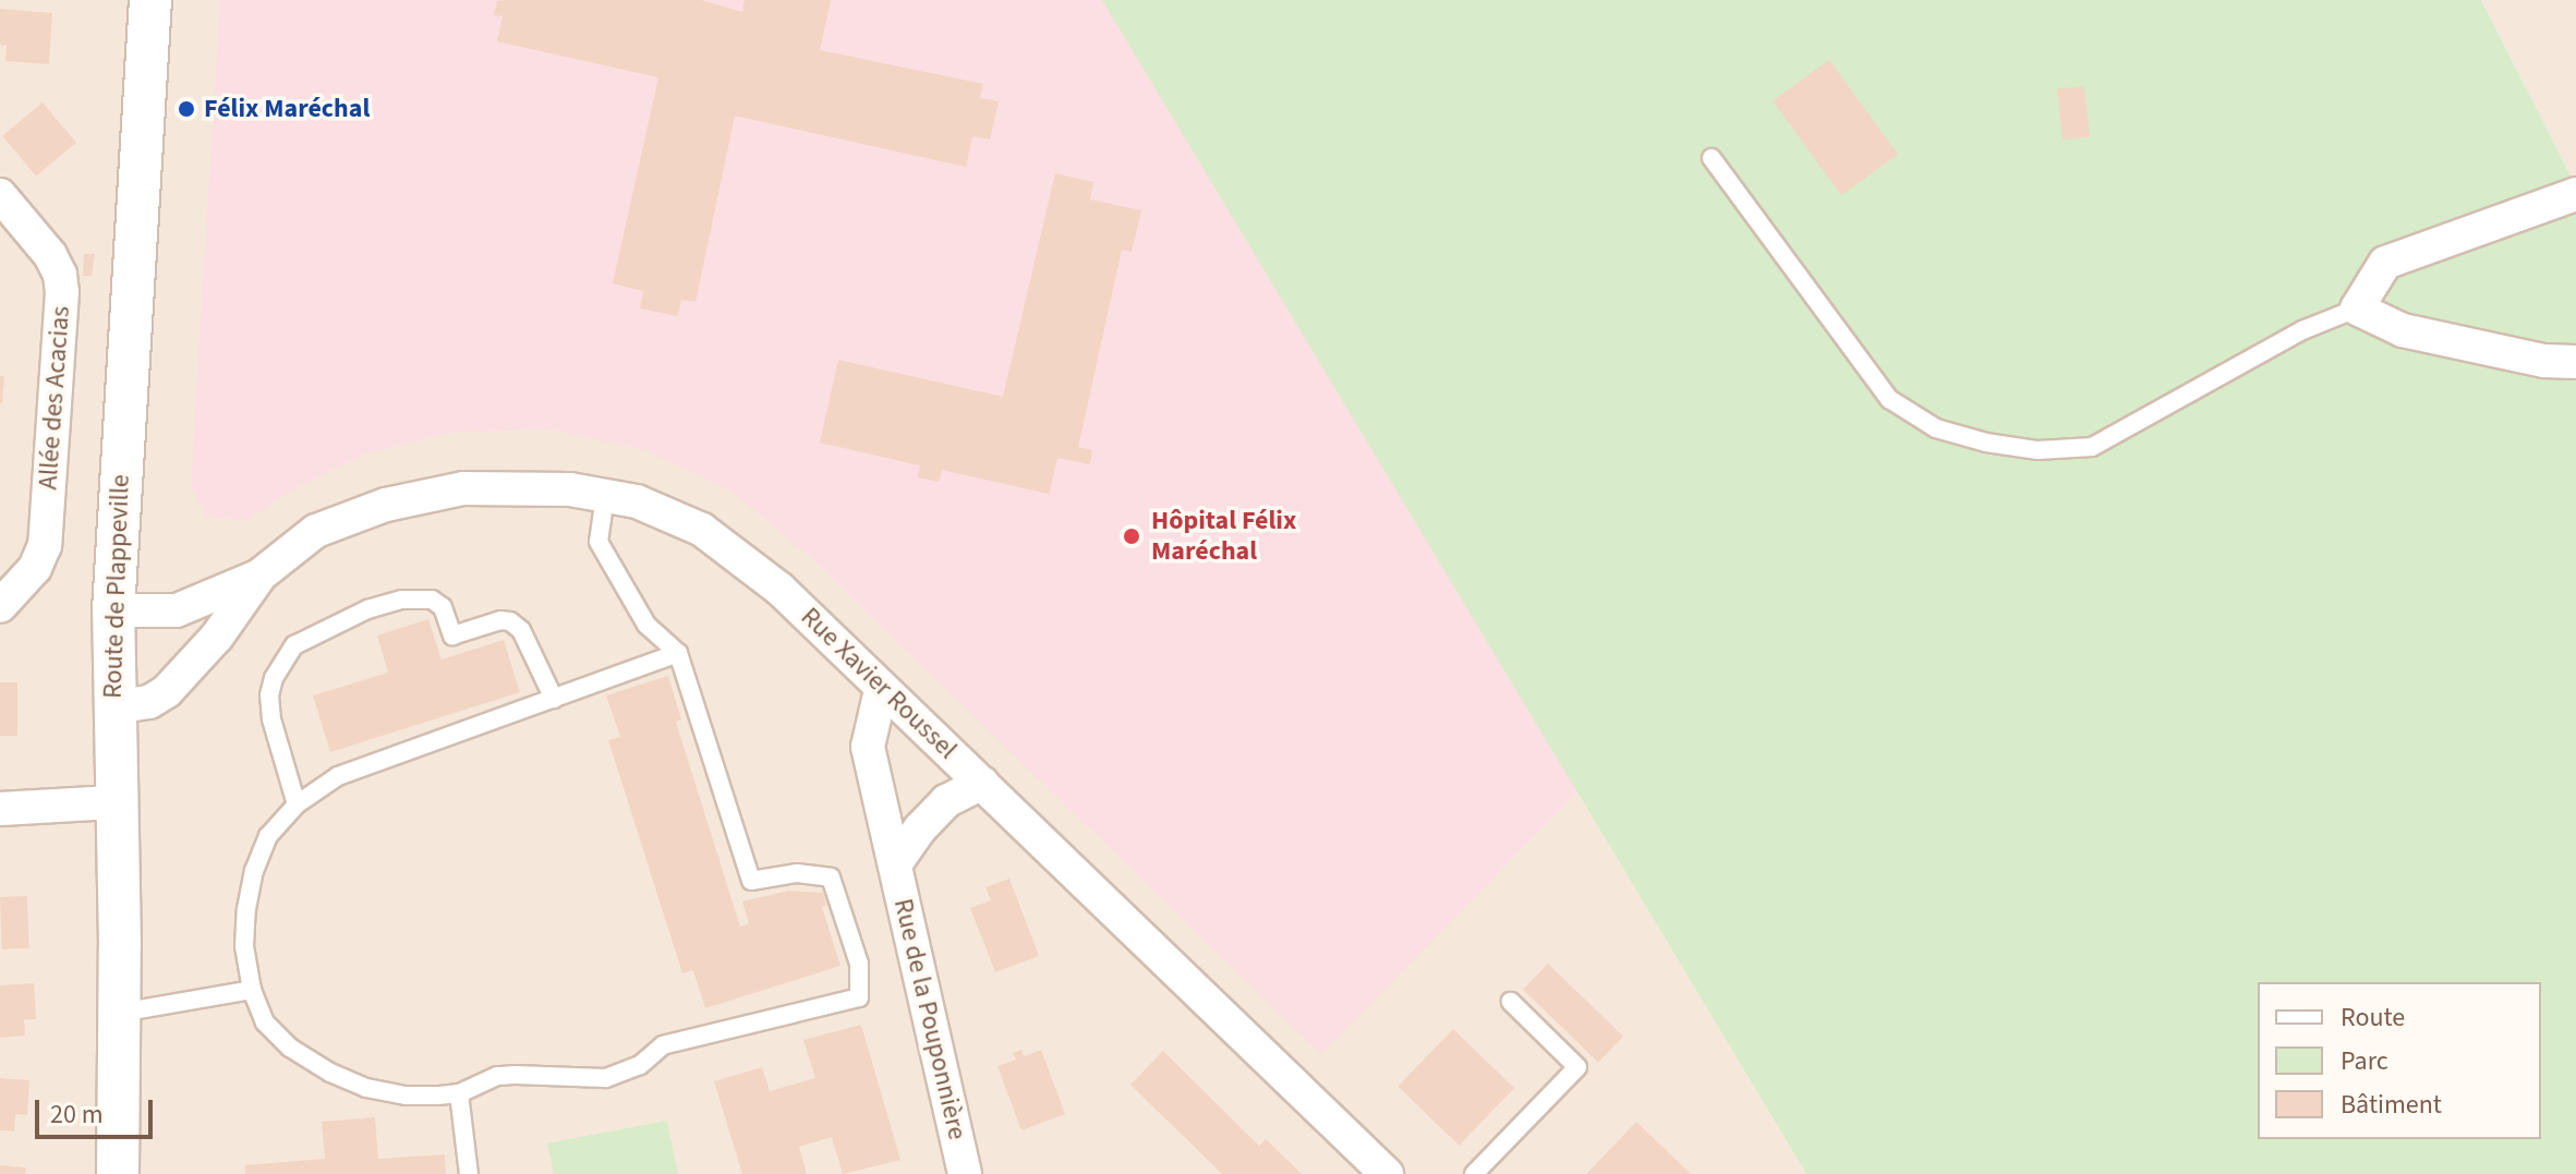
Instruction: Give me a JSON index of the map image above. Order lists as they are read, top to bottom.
{
  "streets": {
    "street": [
      "Allée des Acacias",
      "Route de Plappeville",
      "Rue Xavier Roussel",
      "Rue de la Pouponnière"
    ]
  },
  "crossings": [
    ["Route de Plappeville", "Rue Xavier Roussel"],
    ["Rue Xavier Roussel", "Rue de la Pouponnière"]
  ],
  "places": ["Félix Maréchal", "Hôpital Félix Maréchal"],
  "legend": ["Route", "Parc", "Bâtiment"],
  "scale_bar": "20 m"
}
